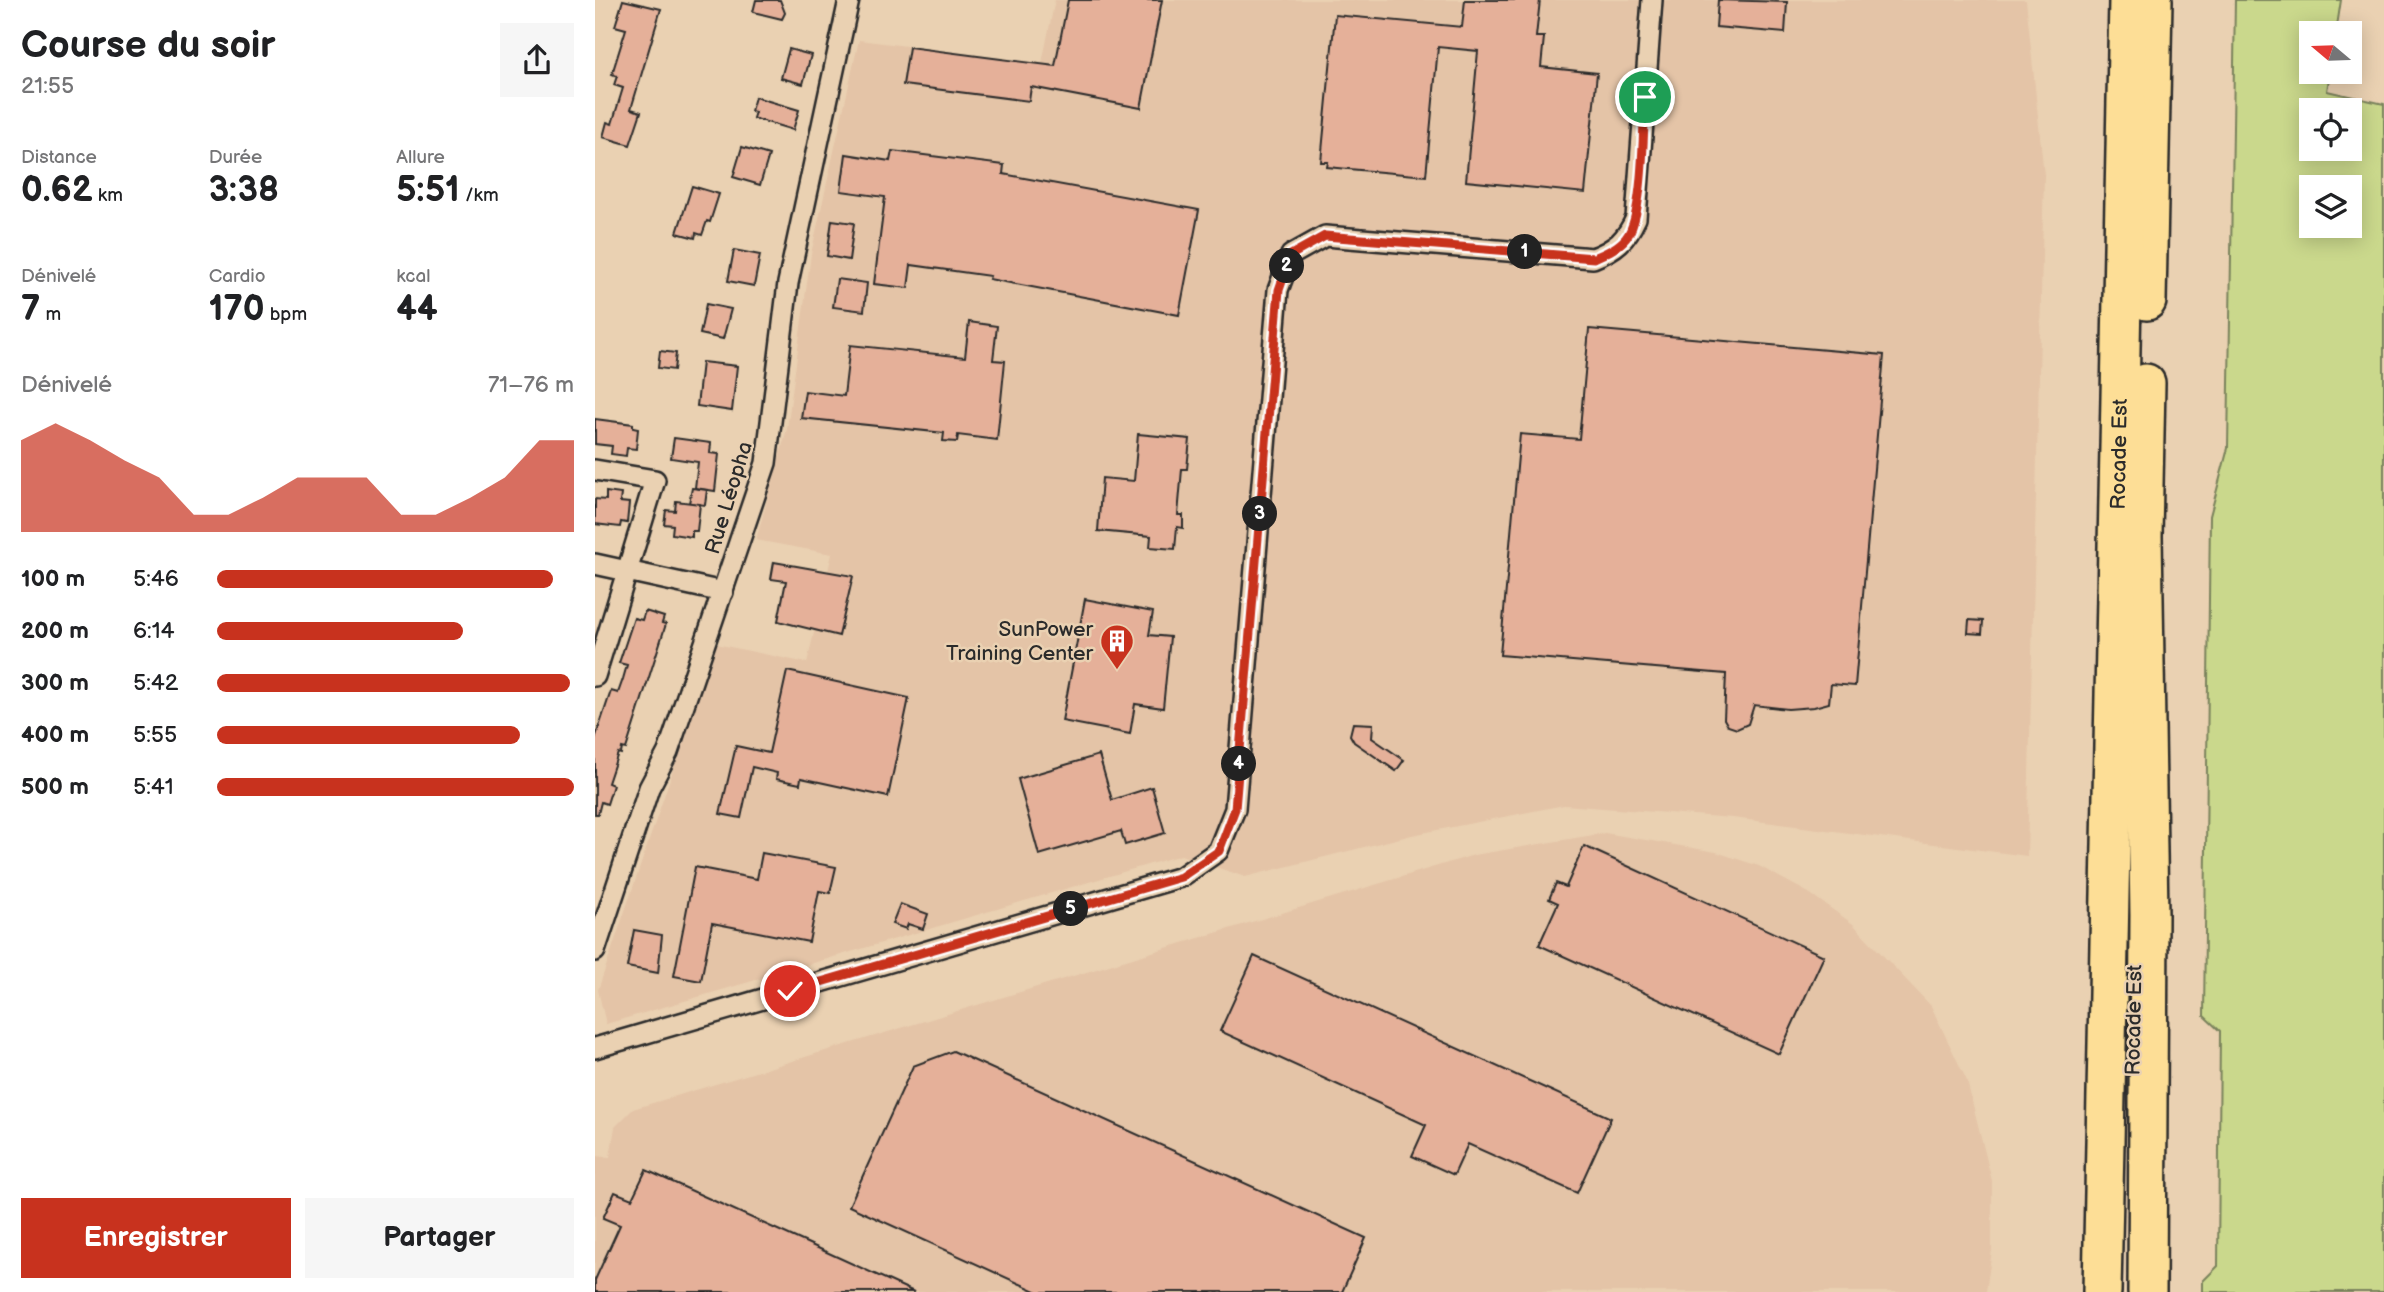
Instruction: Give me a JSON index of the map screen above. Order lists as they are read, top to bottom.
{
  "streets": {
    "highway": ["Rocade Est"],
    "street": ["Rue Léopha"]
  },
  "places": {
    "building": ["SunPower Training Center"]
  },
  "north": "left",
  "page": {
    "heading": ["Course du soir", "21:55"],
    "stats": [
      ["Distance", "0.62 km"],
      ["Durée", "3:38"],
      ["Allure", "5:51 /km"],
      ["Dénivelé", "7 m"],
      ["Cardio", "170 bpm"],
      ["kcal", "44"]
    ],
    "pins": [
      "1",
      "2",
      "3",
      "4",
      "5"
    ],
    "chart": ["Dénivelé", "71–76 m"],
    "list": [
      {
        "name": "100 m",
        "note": "5:46"
      },
      {
        "name": "200 m",
        "note": "6:14"
      },
      {
        "name": "300 m",
        "note": "5:42"
      },
      {
        "name": "400 m",
        "note": "5:55"
      },
      {
        "name": "500 m",
        "note": "5:41"
      }
    ],
    "buttons": ["Enregistrer", "Partager"]
  }
}
